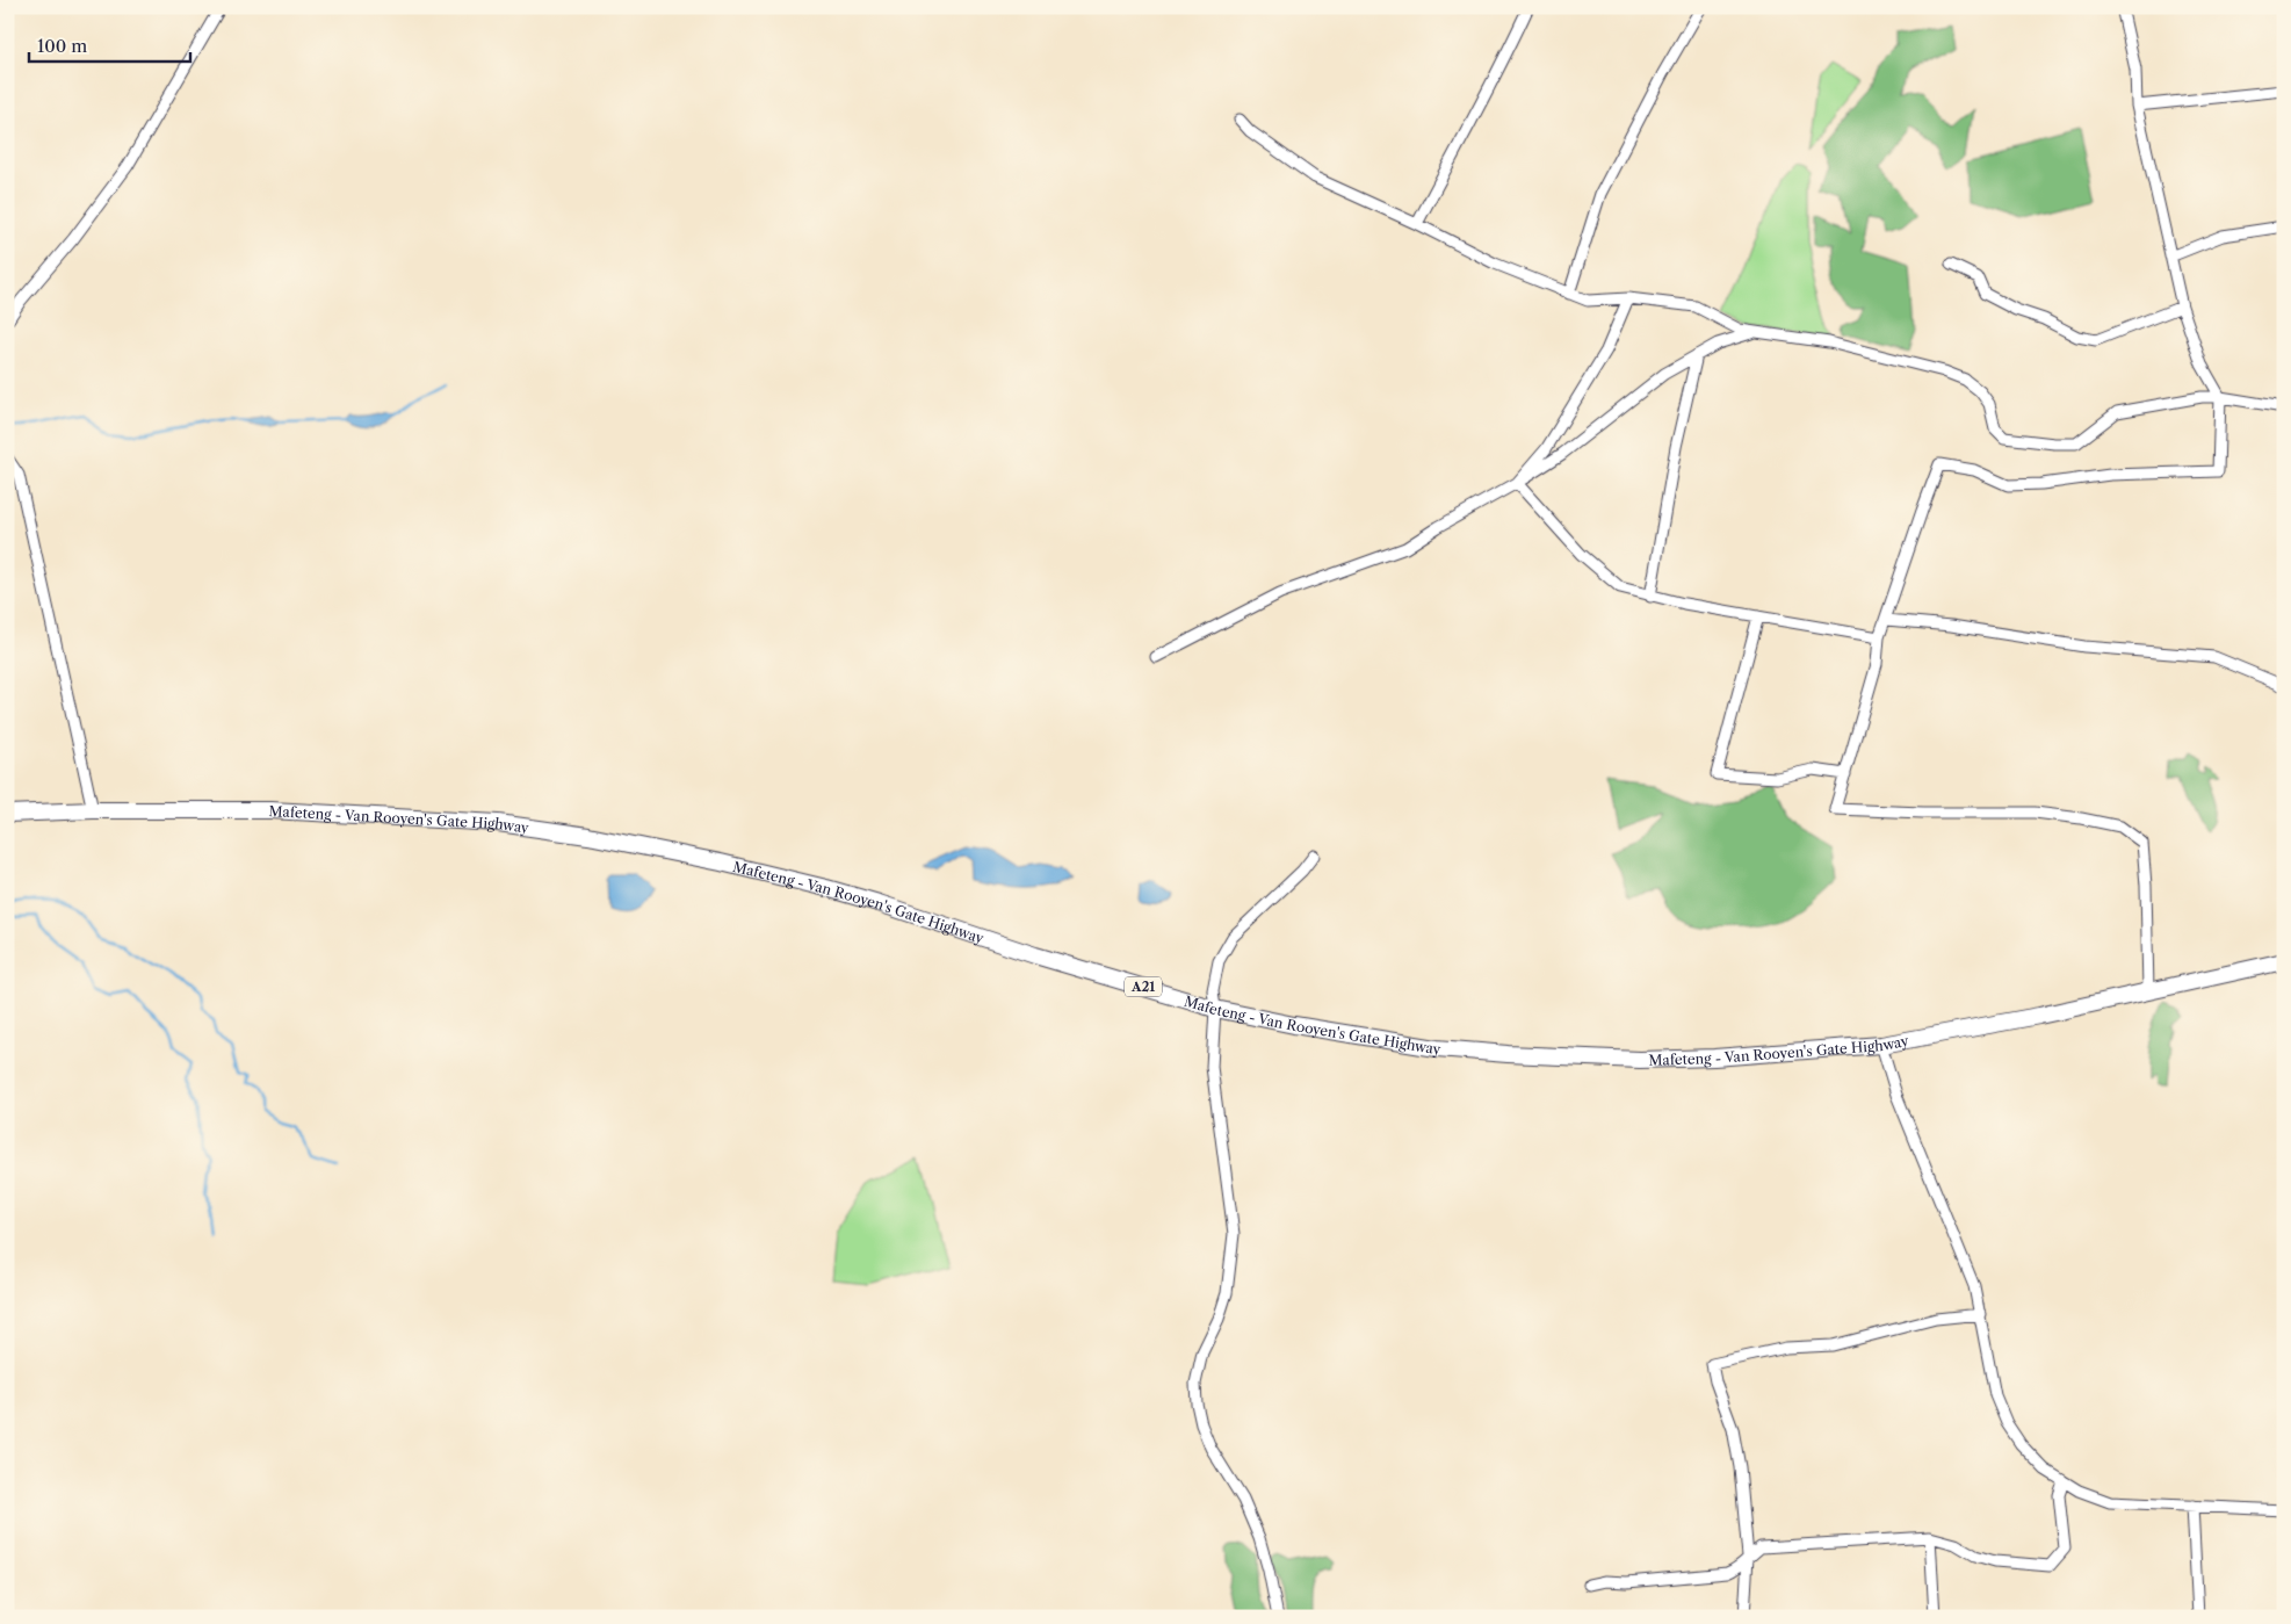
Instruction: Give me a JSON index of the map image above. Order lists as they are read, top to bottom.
{
  "streets": {
    "main road": ["Mafeteng - Van Rooyen's Gate Highway", "A21"]
  },
  "scale_bar": "100 m"
}
